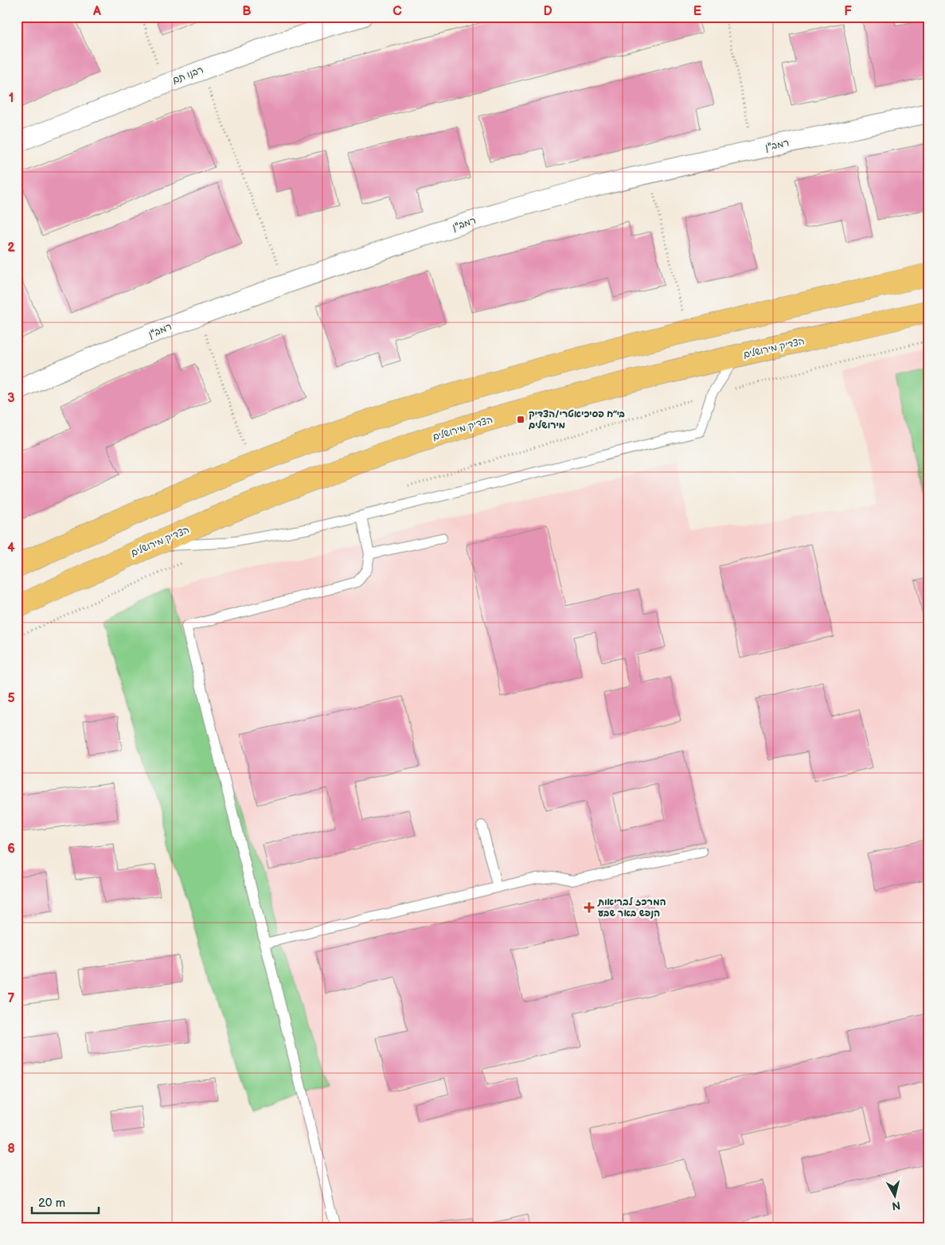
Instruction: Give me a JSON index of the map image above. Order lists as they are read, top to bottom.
{
  "streets": {
    "main road": ["הצדיק מירושלים"],
    "street": ["רבנו תם", "רמב\"ן"]
  },
  "places": {
    "transit": ["בי״ח פסיכיאטרי/הצדיק מירושלים"],
    "health": ["המרכז לבריאות הנפש באר שבע"]
  },
  "scale_bar": "20 m",
  "north": "bottom",
  "grid": {
    "columns": [
      "A",
      "B",
      "C",
      "D",
      "E",
      "F"
    ],
    "rows": [
      "1",
      "2",
      "3",
      "4",
      "5",
      "6",
      "7",
      "8"
    ]
  }
}
